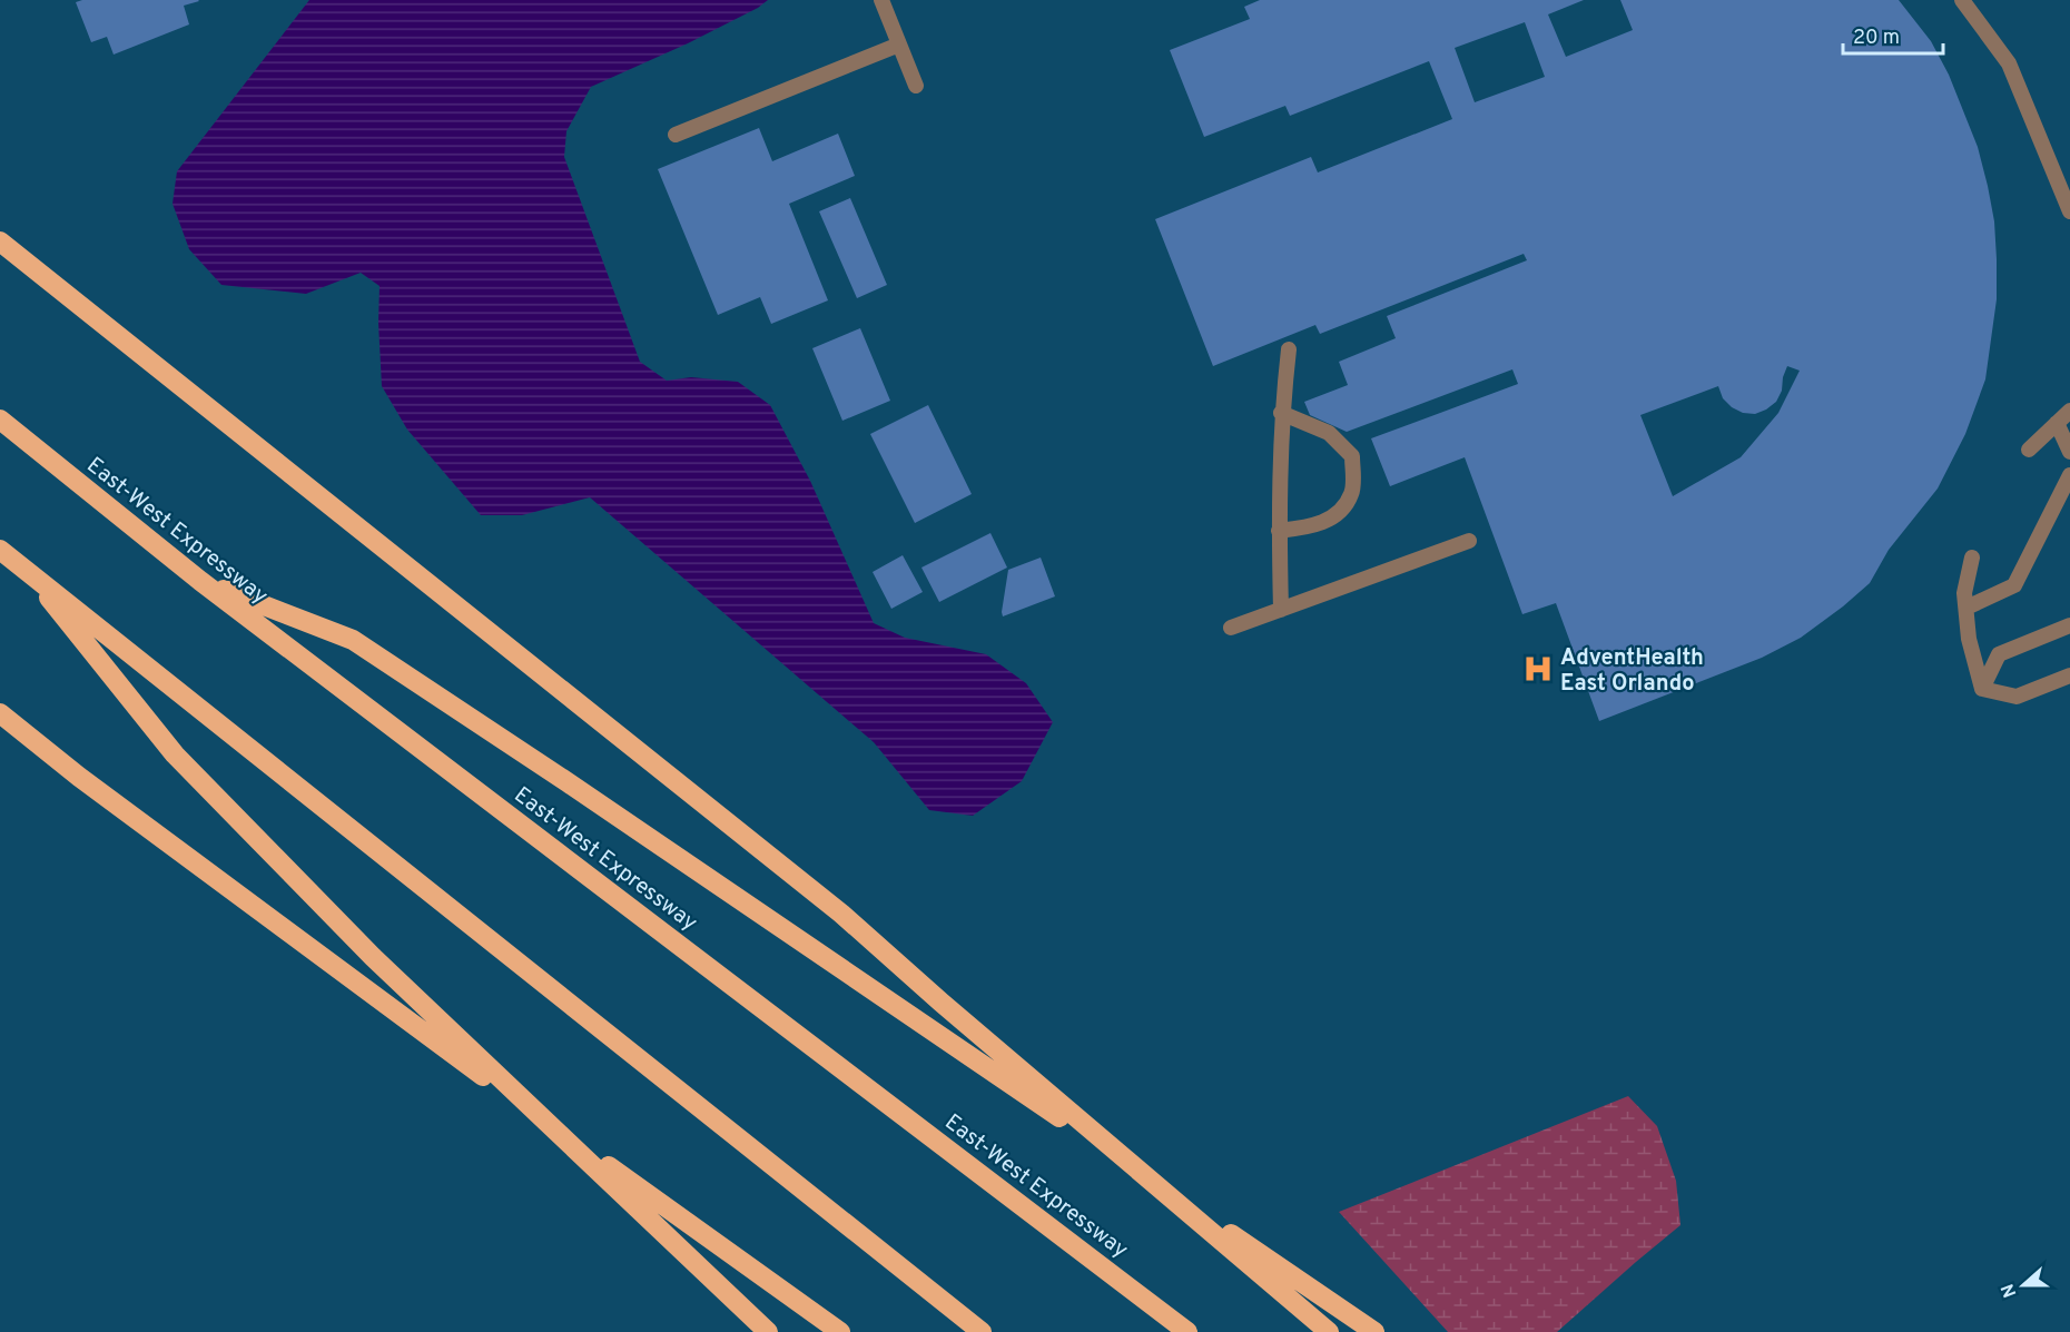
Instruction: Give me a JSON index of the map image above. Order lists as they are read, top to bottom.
{
  "streets": {
    "highway": ["East-West Expressway"]
  },
  "places": {
    "hospital": ["AdventHealth East Orlando"]
  },
  "scale_bar": "20 m",
  "north": "left"
}
